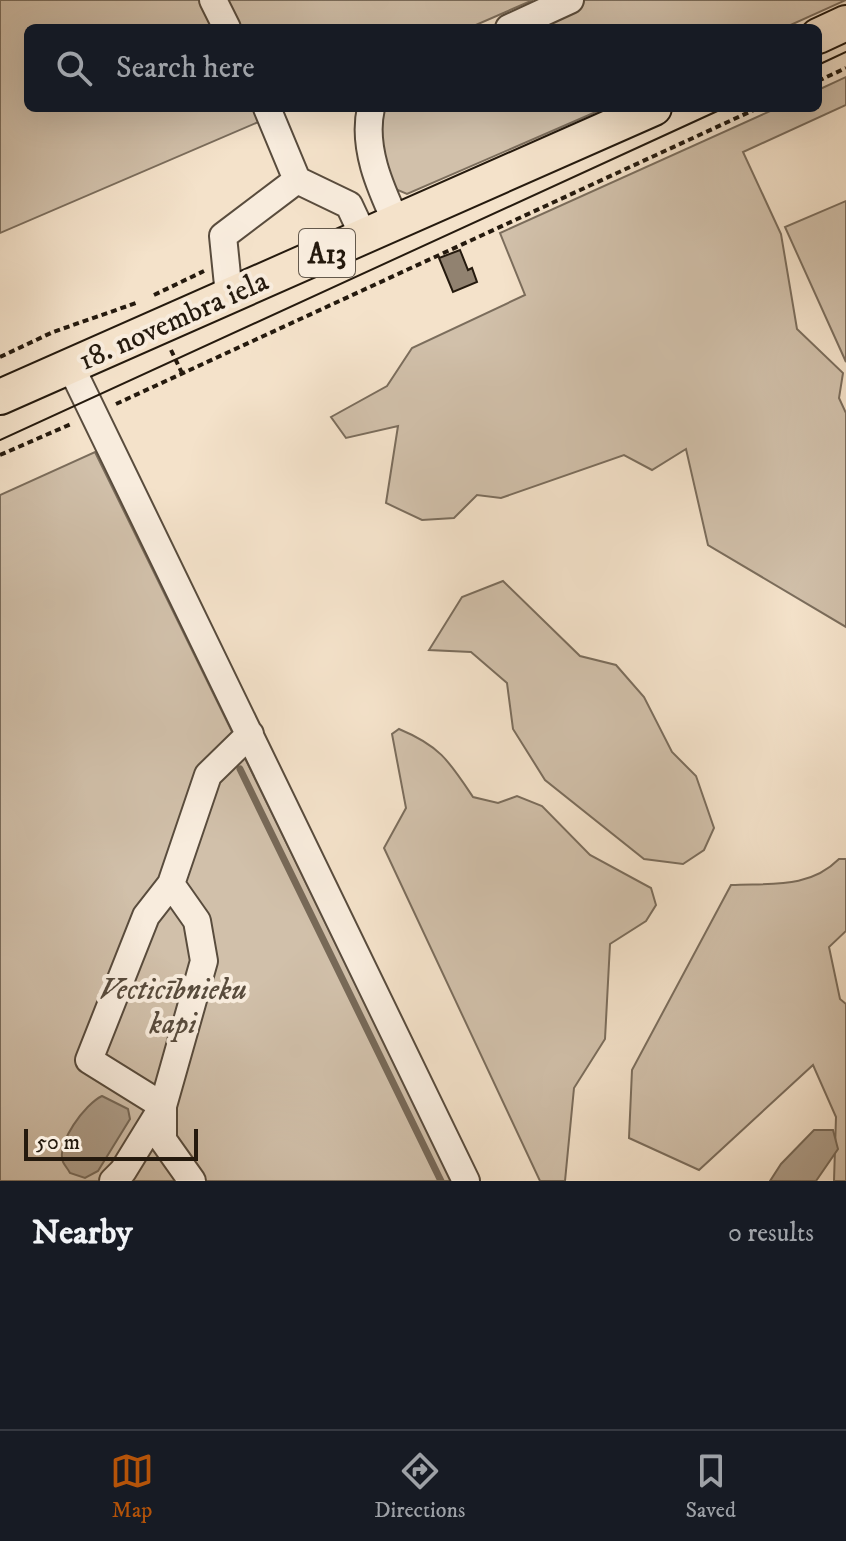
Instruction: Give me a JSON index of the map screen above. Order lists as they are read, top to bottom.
{
  "streets": {
    "main road": ["A13", "18. novembra iela"]
  },
  "parks": ["Vecticībnieku kapi"],
  "scale_bar": "50 m",
  "page": {
    "search": "Search here",
    "scale": "50 m",
    "heading": ["Nearby", "0 results"],
    "nav": ["Map", "Directions", "Saved"]
  }
}
